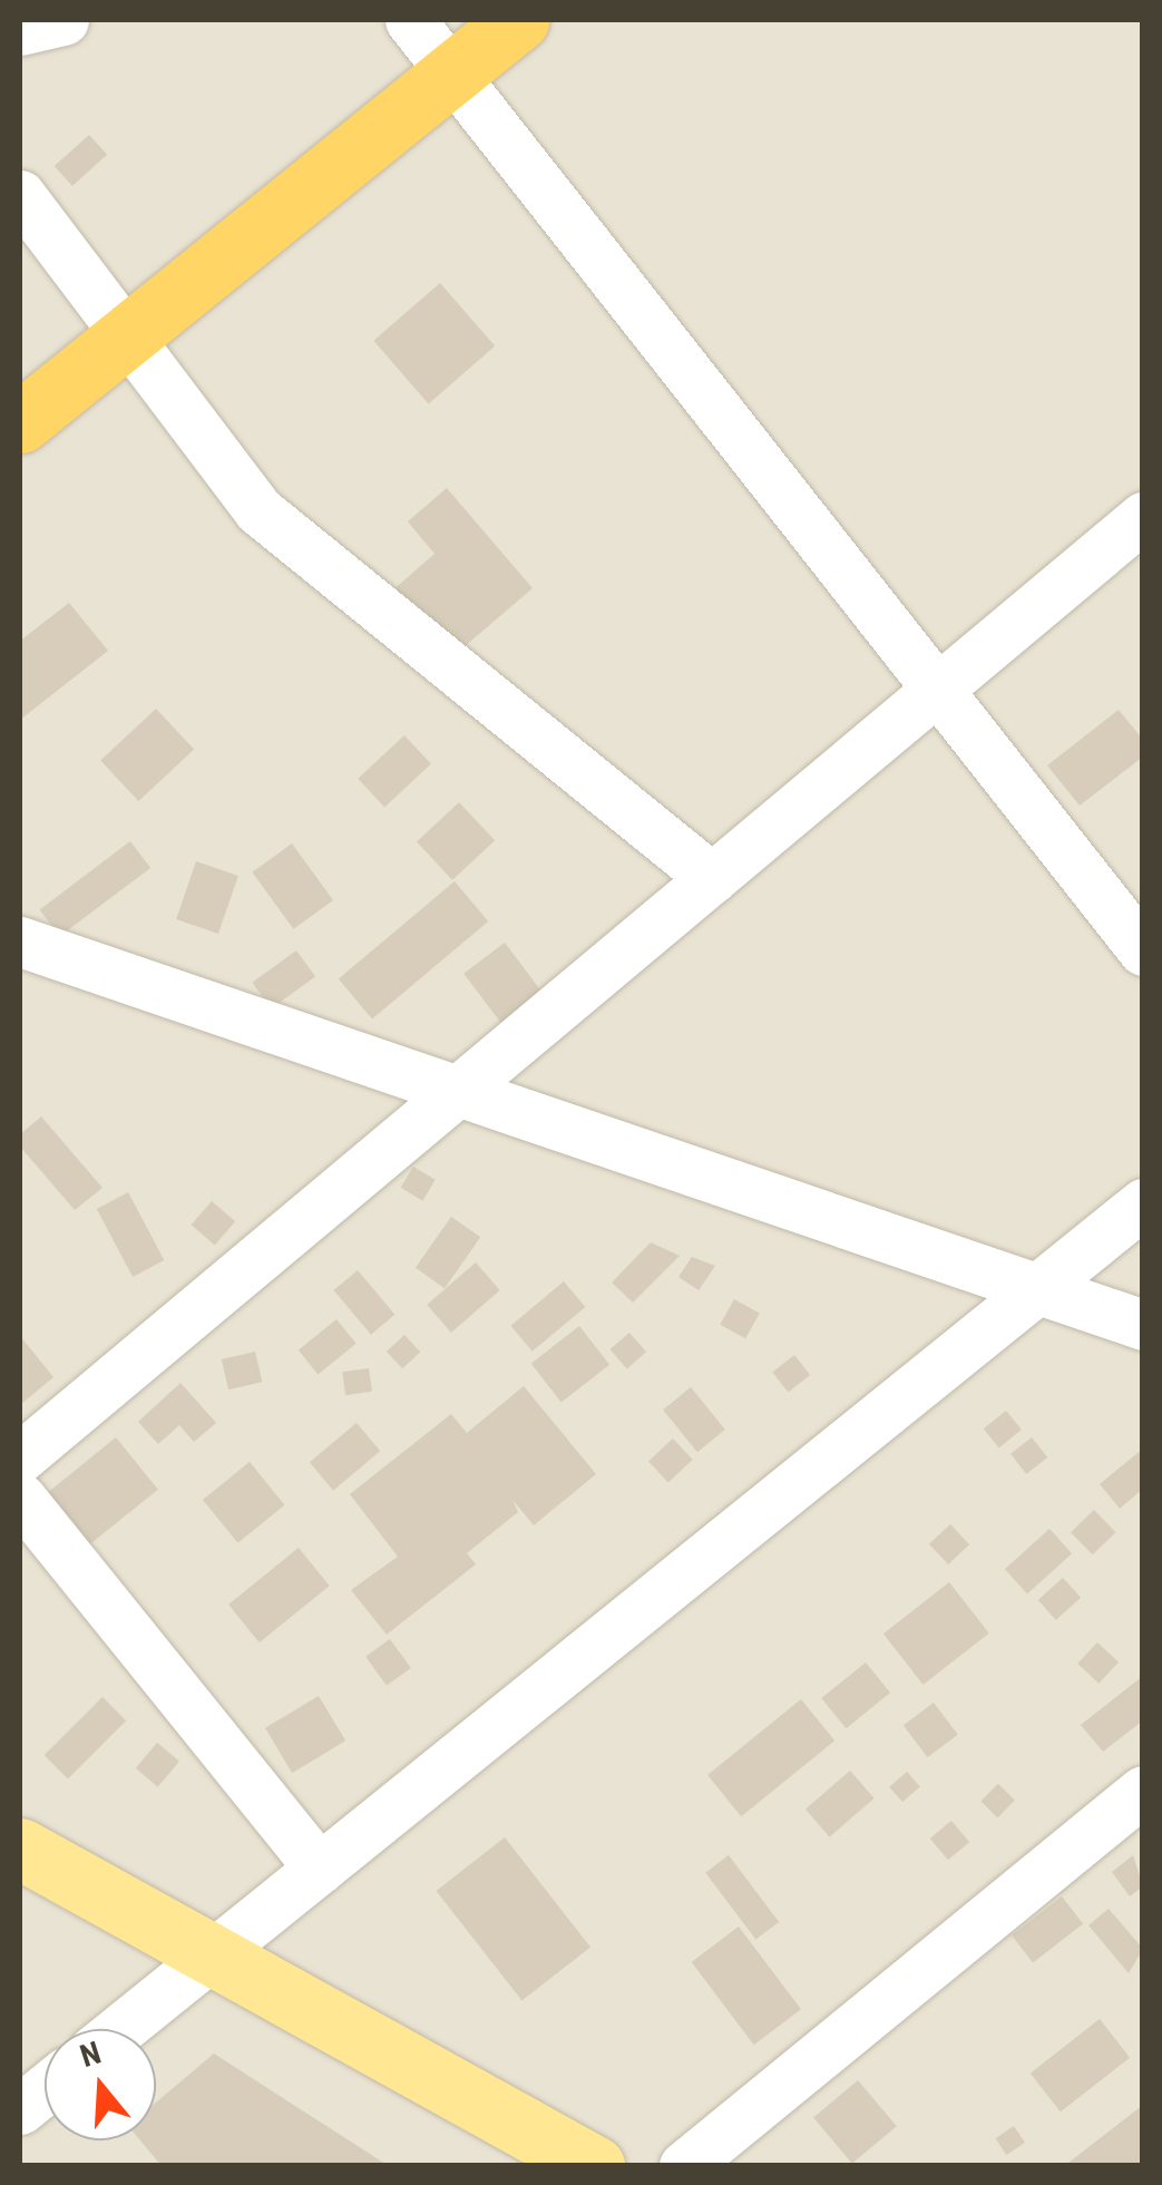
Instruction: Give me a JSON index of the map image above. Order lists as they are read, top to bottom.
{
  "north": "top"
}
